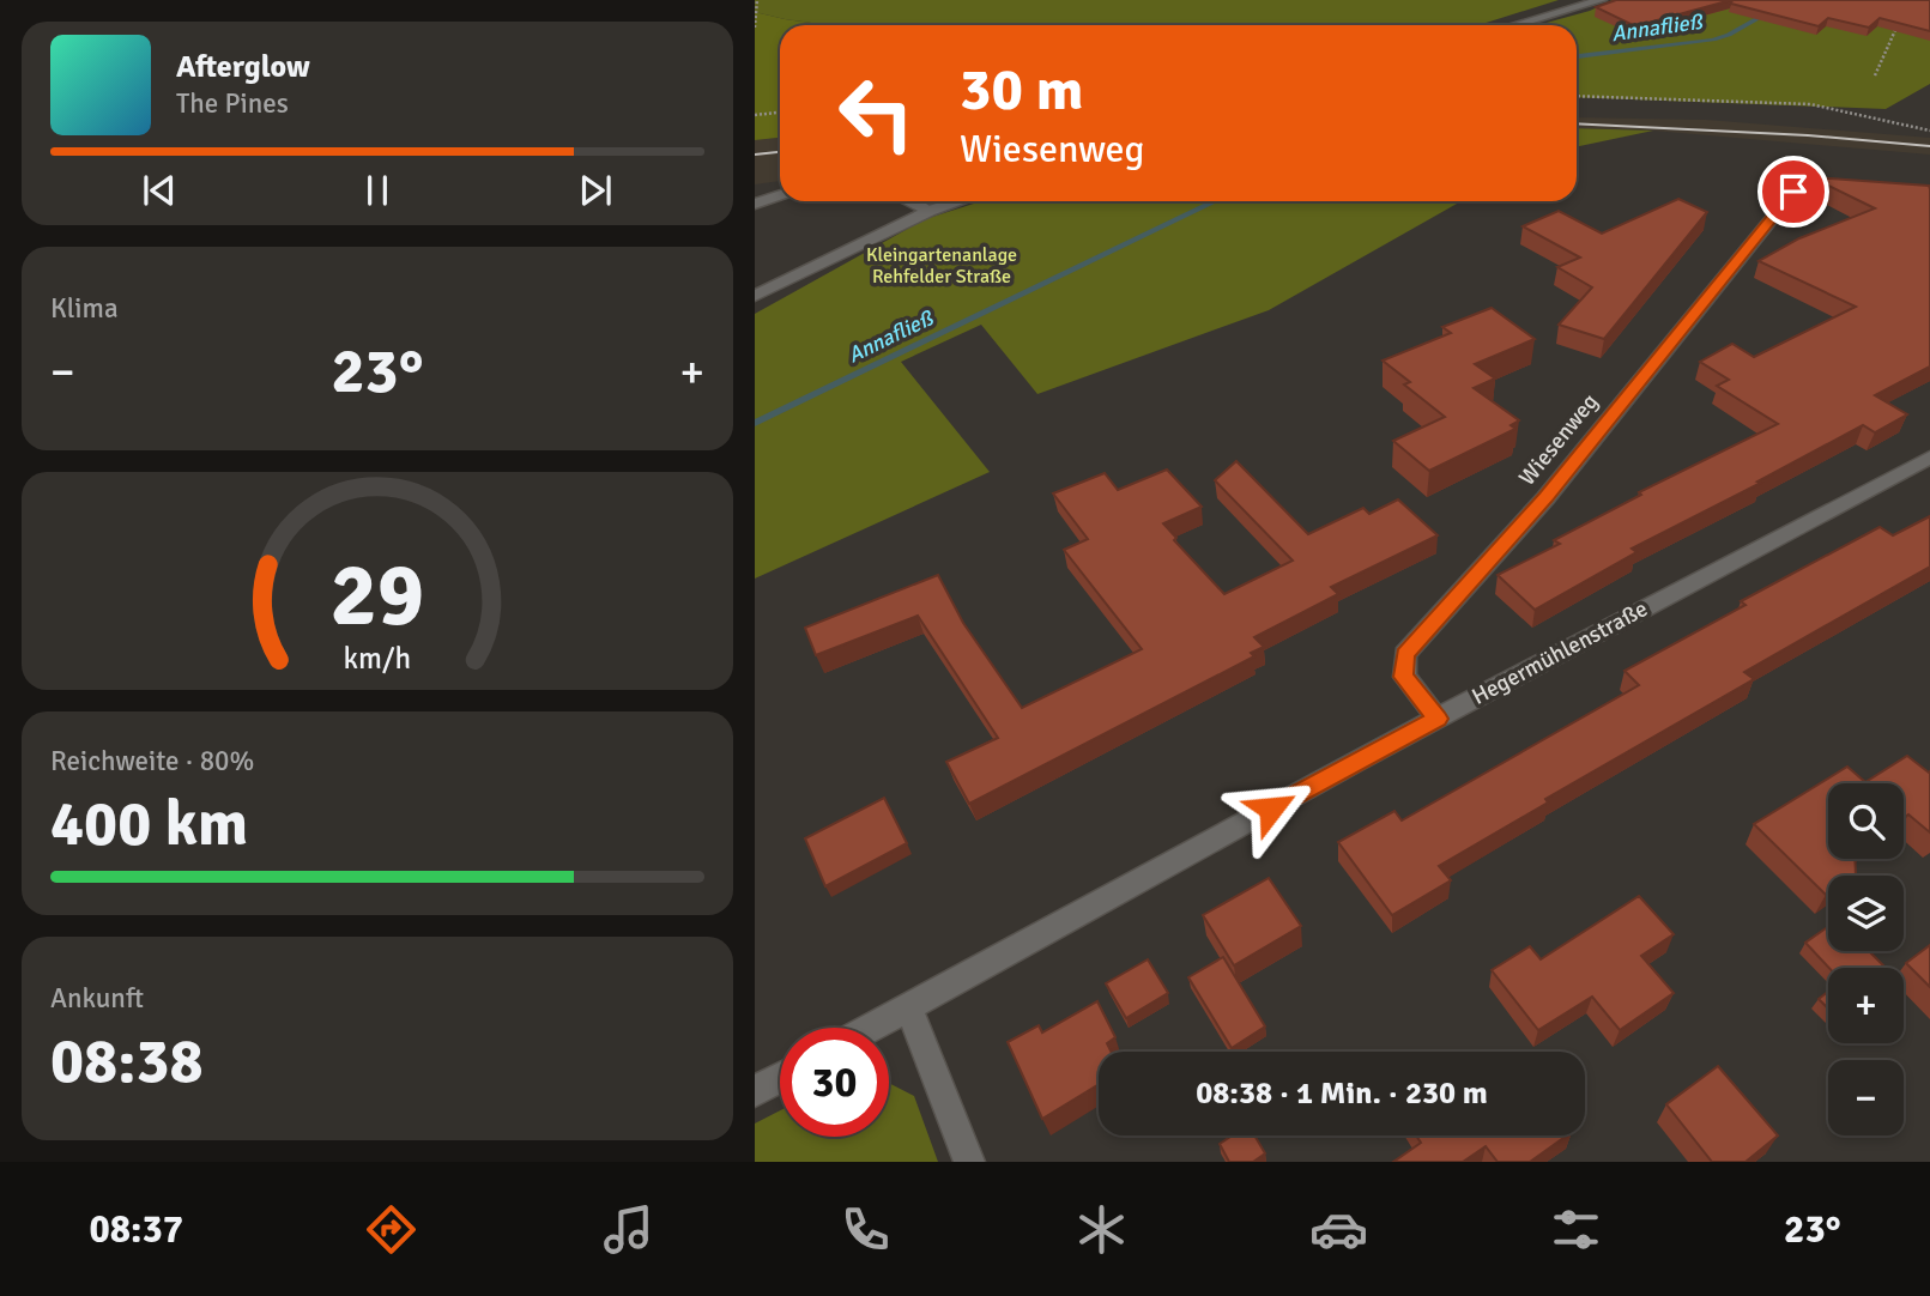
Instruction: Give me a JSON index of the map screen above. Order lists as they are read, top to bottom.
{
  "streets": {
    "street": ["Wiesenweg", "Hegermühlenstraße"]
  },
  "crossings": [
    ["Wiesenweg", "Hegermühlenstraße"]
  ],
  "water": ["Annafließ"],
  "parks": ["Kleingartenanlage Rehfelder Straße"],
  "page": {
    "turn": ["30 m", "Wiesenweg"],
    "song": ["Afterglow", "The Pines"],
    "tile": [
      "Klima",
      ["Reichweite · 80%", "400 km"],
      ["Ankunft", "08:38"]
    ],
    "heat": ["−", "23°", "+"],
    "map_buttons": ["+", "−"],
    "limit": "30",
    "trip": "08:38 · 1 Min. · 230 m",
    "tabs": ["08:37", "23°"],
    "gauge": ["29", "km/h"]
  }
}
